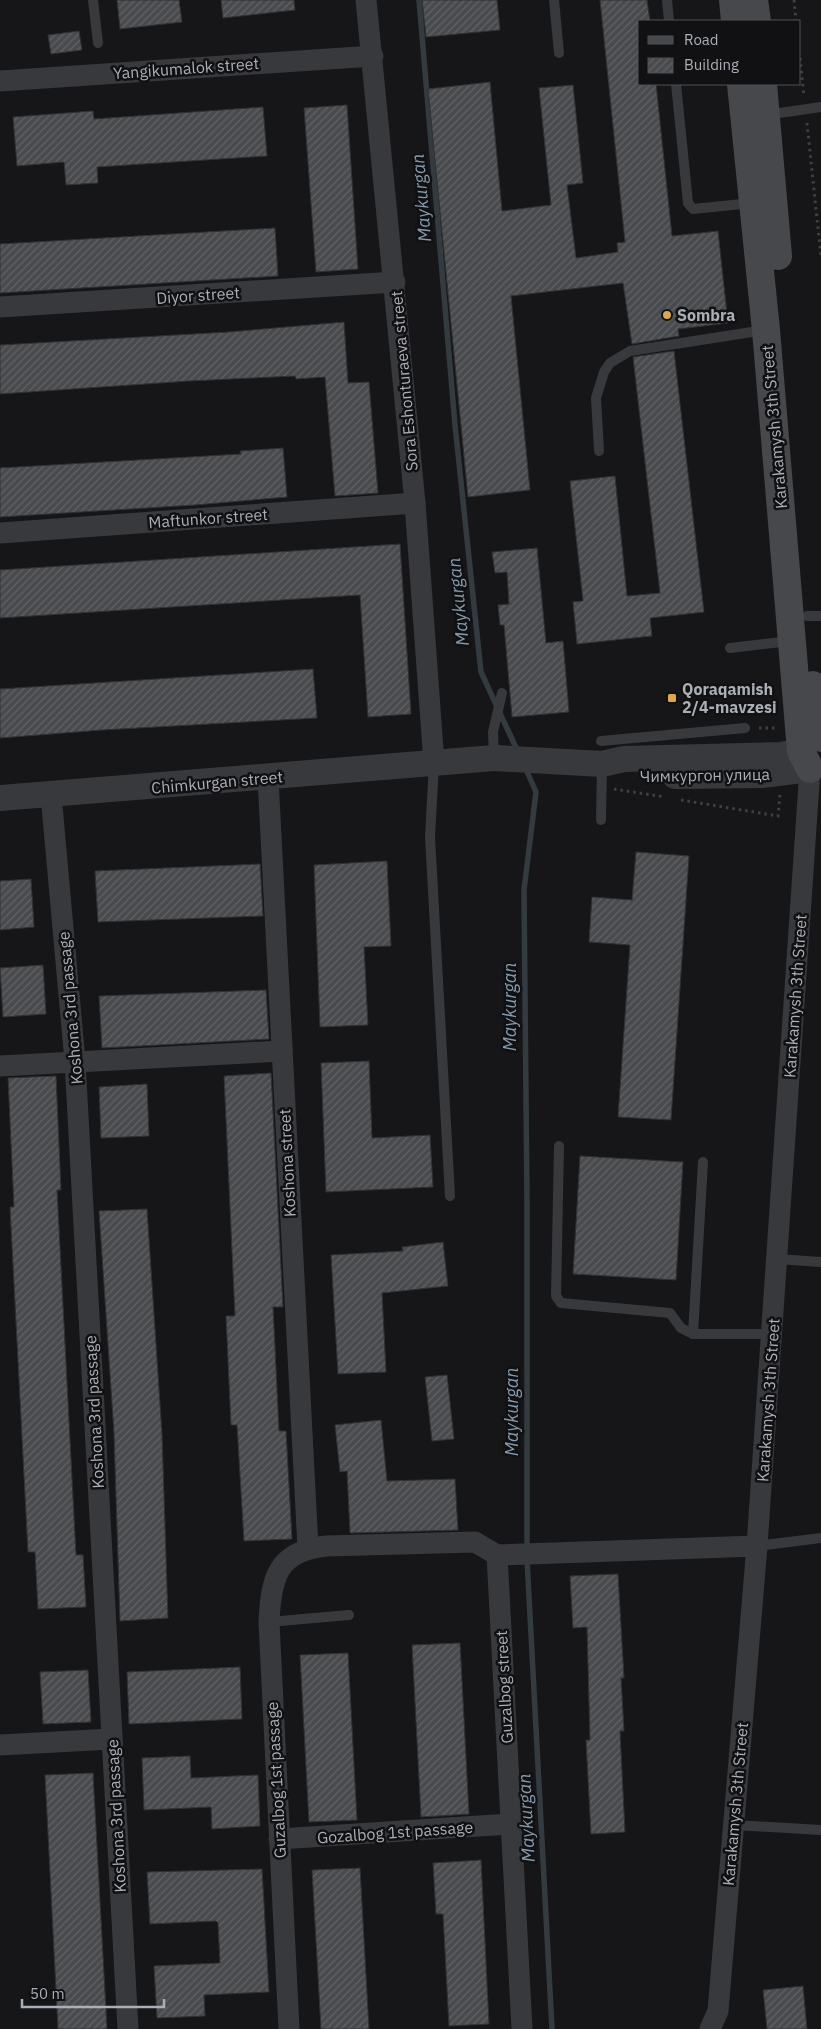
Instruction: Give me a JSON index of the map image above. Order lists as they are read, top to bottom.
{
  "streets": {
    "main road": ["Karakamysh 3th Street"],
    "street": [
      "Yangikumalok street",
      "Diyor street",
      "Sora Eshonturaeva street",
      "Maftunkor street",
      "Чимкургон улица",
      "Chimkurgan street",
      "Koshona 3rd passage",
      "Koshona street",
      "Guzalbog street",
      "Guzalbog 1st passage",
      "Gozalbog 1st passage"
    ]
  },
  "crossings": [
    ["Yangikumalok street", "Sora Eshonturaeva street"],
    ["Diyor street", "Sora Eshonturaeva street"],
    ["Sora Eshonturaeva street", "Maftunkor street"],
    ["Sora Eshonturaeva street", "Чимкургон улица"],
    ["Sora Eshonturaeva street", "Chimkurgan street"],
    ["Karakamysh 3th Street", "Чимкургон улица"],
    ["Чимкургон улица", "Chimkurgan street"],
    ["Chimkurgan street", "Koshona 3rd passage"],
    ["Chimkurgan street", "Koshona street"],
    ["Koshona street", "Guzalbog 1st passage"],
    ["Guzalbog street", "Gozalbog 1st passage"],
    ["Guzalbog 1st passage", "Gozalbog 1st passage"]
  ],
  "water": ["Maykurgan"],
  "places": {
    "other": ["Sombra"],
    "transit": ["Qoraqamish 2/4-mavzesi"]
  },
  "legend": ["Road", "Building"],
  "scale_bar": "50 m"
}
